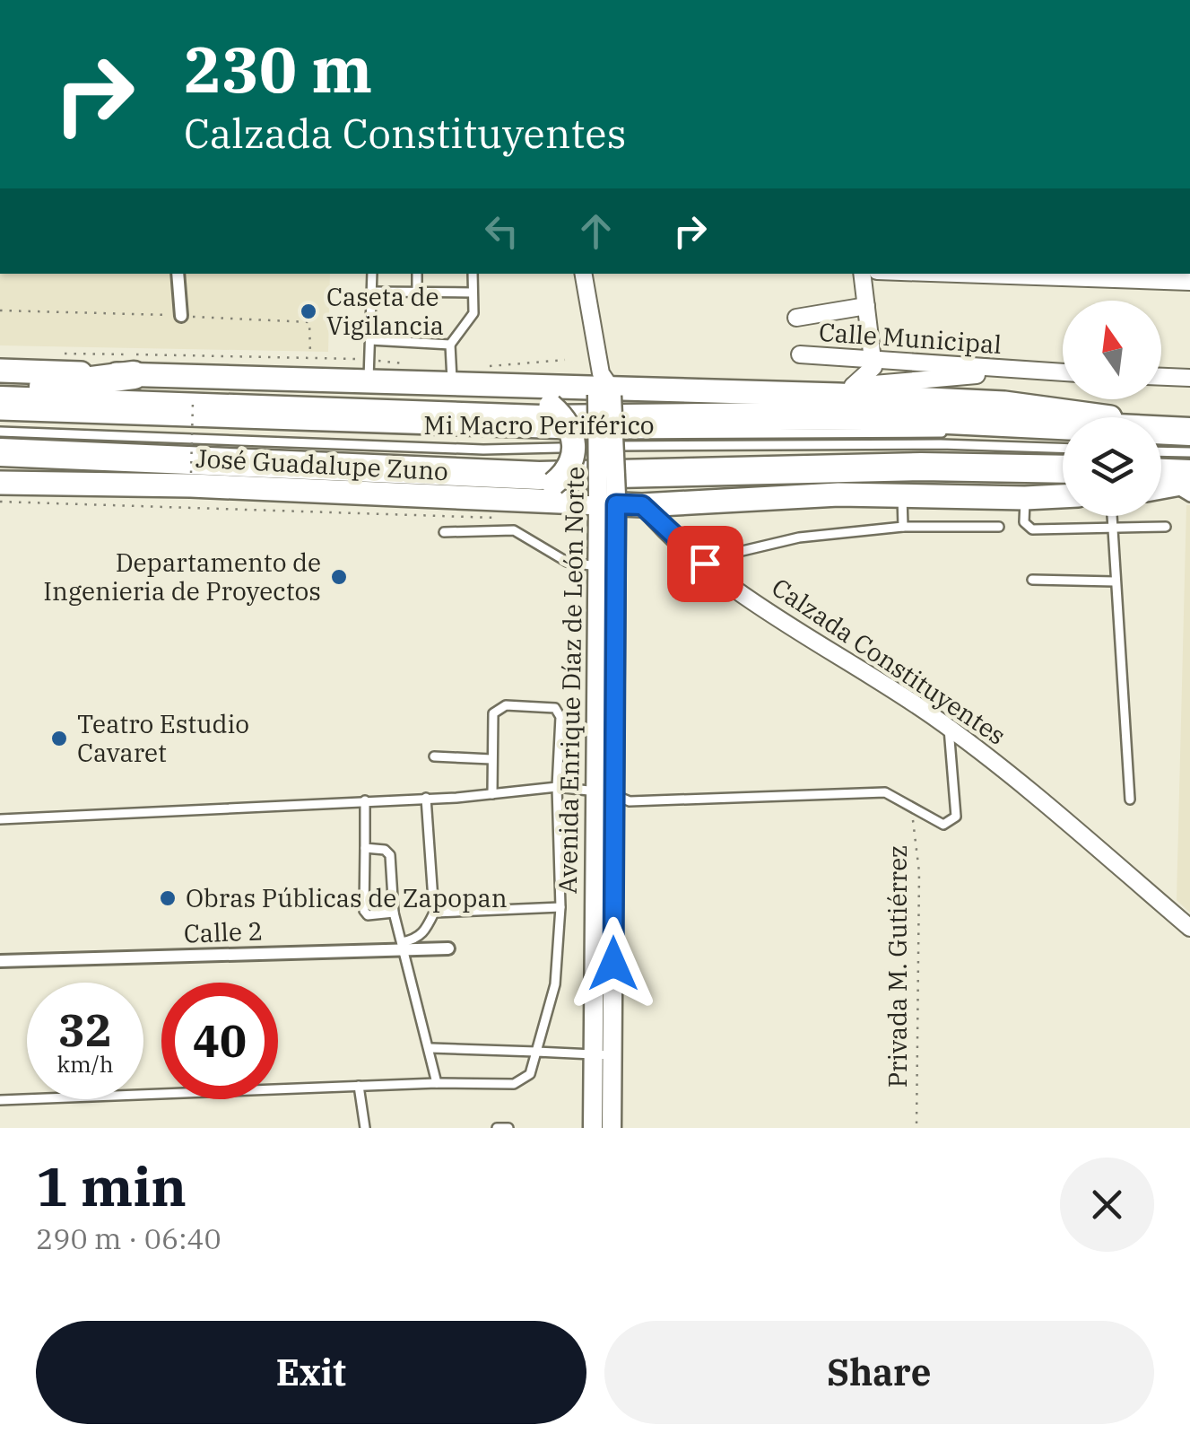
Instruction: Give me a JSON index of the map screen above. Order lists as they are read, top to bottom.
{
  "streets": {
    "main road": ["José Guadalupe Zuno"],
    "street": [
      "Calle Municipal",
      "Calzada Constituyentes",
      "Avenida Enrique Díaz de León Norte",
      "Calle 2"
    ],
    "lane": ["Mi Macro Periférico"],
    "path": ["Privada M. Gutiérrez"]
  },
  "crossings": [
    ["José Guadalupe Zuno", "Calzada Constituyentes"],
    ["José Guadalupe Zuno", "Avenida Enrique Díaz de León Norte"]
  ],
  "places": [
    "Caseta de Vigilancia",
    "Departamento de Ingenieria de Proyectos",
    "Teatro Estudio Cavaret",
    "Obras Públicas de Zapopan"
  ],
  "north": "top",
  "page": {
    "turn": ["230 m", "Calzada Constituyentes"],
    "speed": "32 km/h",
    "limit": "40",
    "heading": ["1 min", "290 m · 06:40"],
    "buttons": ["Exit", "Share"]
  }
}
